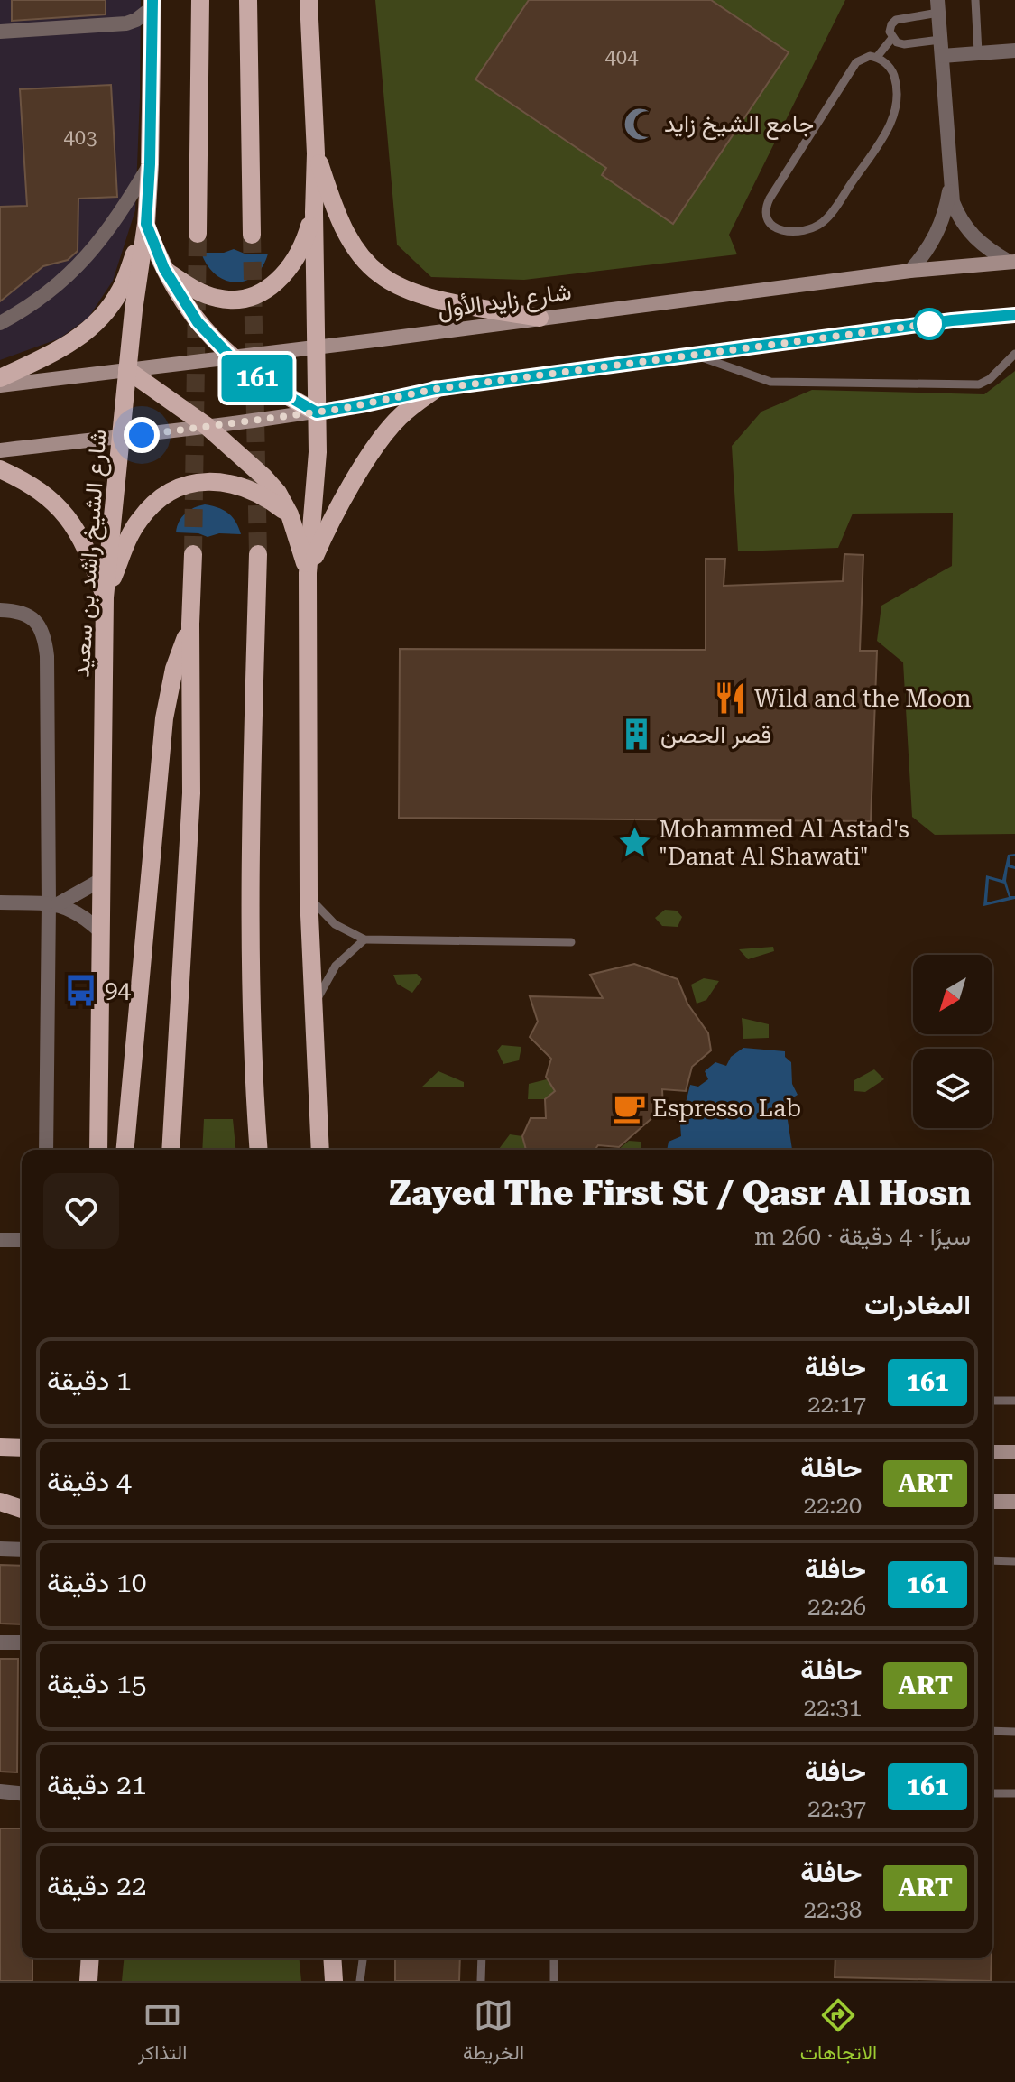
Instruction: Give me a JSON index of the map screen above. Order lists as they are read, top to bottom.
{
  "streets": {
    "main road": ["شارع زايد الأول", "شارع الشيخ راشد بن سعيد"]
  },
  "crossings": [
    ["شارع زايد الأول", "شارع الشيخ راشد بن سعيد"]
  ],
  "places": {
    "mosque": ["جامع الشيخ زايد"],
    "restaurant": ["Wild and the Moon"],
    "building": ["قصر الحصن"],
    "place": ["Mohammed Al Astad's \"Danat Al Shawati\""],
    "bus stop": ["94"],
    "cafe": ["Espresso Lab"]
  },
  "lines": ["bus line 161"],
  "house_numbers": ["404", "403"],
  "north": "bottom left",
  "page": {
    "on_map": "161",
    "heading": [
      ["Zayed The First St / Qasr Al Hosn", "سيرًا · 4 دقيقة · 260 m"],
      "المغادرات"
    ],
    "list": [
      {
        "mark": "161",
        "name": "حافلة",
        "note": "22:17",
        "value": "1 دقيقة"
      },
      {
        "mark": "ART",
        "name": "حافلة",
        "note": "22:20",
        "value": "4 دقيقة"
      },
      {
        "mark": "161",
        "name": "حافلة",
        "note": "22:26",
        "value": "10 دقيقة"
      },
      {
        "mark": "ART",
        "name": "حافلة",
        "note": "22:31",
        "value": "15 دقيقة"
      },
      {
        "mark": "161",
        "name": "حافلة",
        "note": "22:37",
        "value": "21 دقيقة"
      },
      {
        "mark": "ART",
        "name": "حافلة",
        "note": "22:38",
        "value": "22 دقيقة"
      }
    ],
    "tabs": ["الاتجاهات", "الخريطة", "التذاكر"]
  }
}
